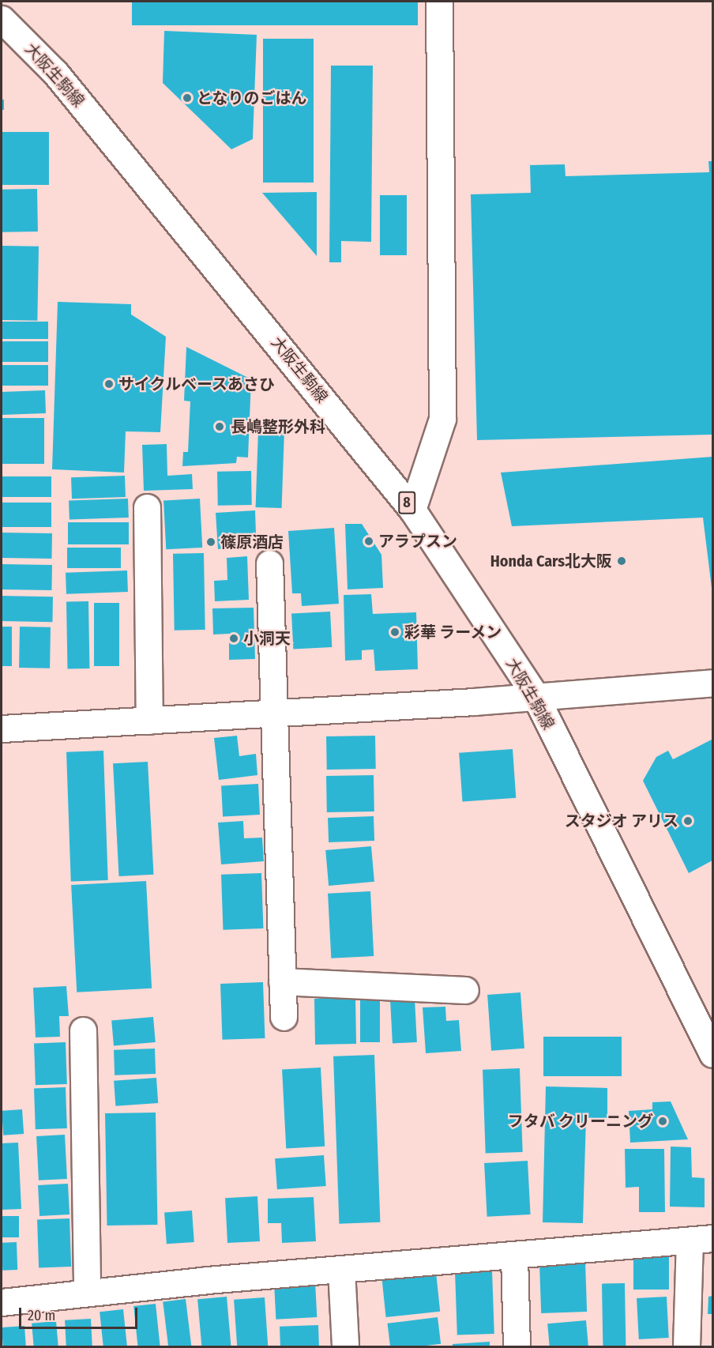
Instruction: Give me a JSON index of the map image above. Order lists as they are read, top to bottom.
{
  "streets": {
    "street": ["大阪生駒線", "8"]
  },
  "places": [
    "となりのごはん",
    "サイクルベースあさひ",
    "長嶋整形外科",
    "アラプスン",
    "篠原酒店",
    "Honda Cars北大阪",
    "彩華 ラーメン",
    "小洞天",
    "スタジオ アリス",
    "フタバ クリーニング"
  ],
  "scale_bar": "20 m"
}
